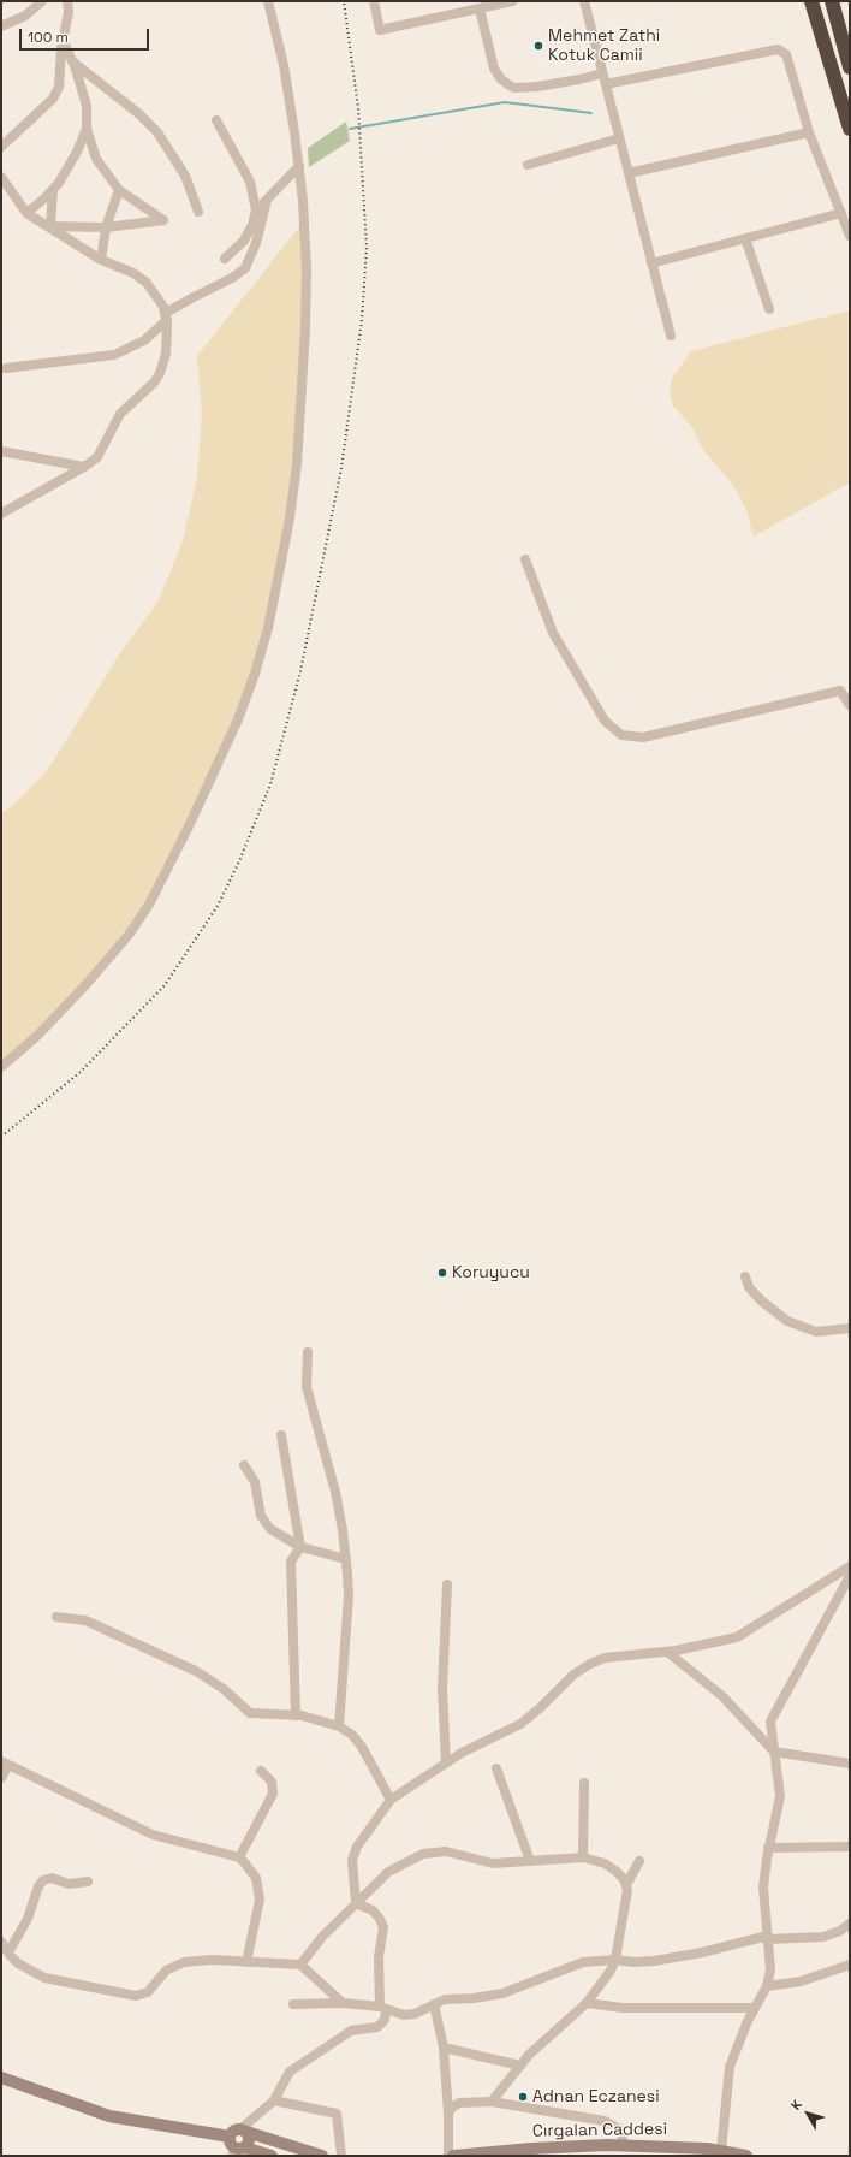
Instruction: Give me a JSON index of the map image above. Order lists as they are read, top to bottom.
{
  "streets": {
    "street": ["Cırgalan Caddesi"]
  },
  "places": ["Mehmet Zathi Kotuk Camii", "Koruyucu", "Adnan Eczanesi"],
  "scale_bar": "100 m",
  "north": "top left"
}
